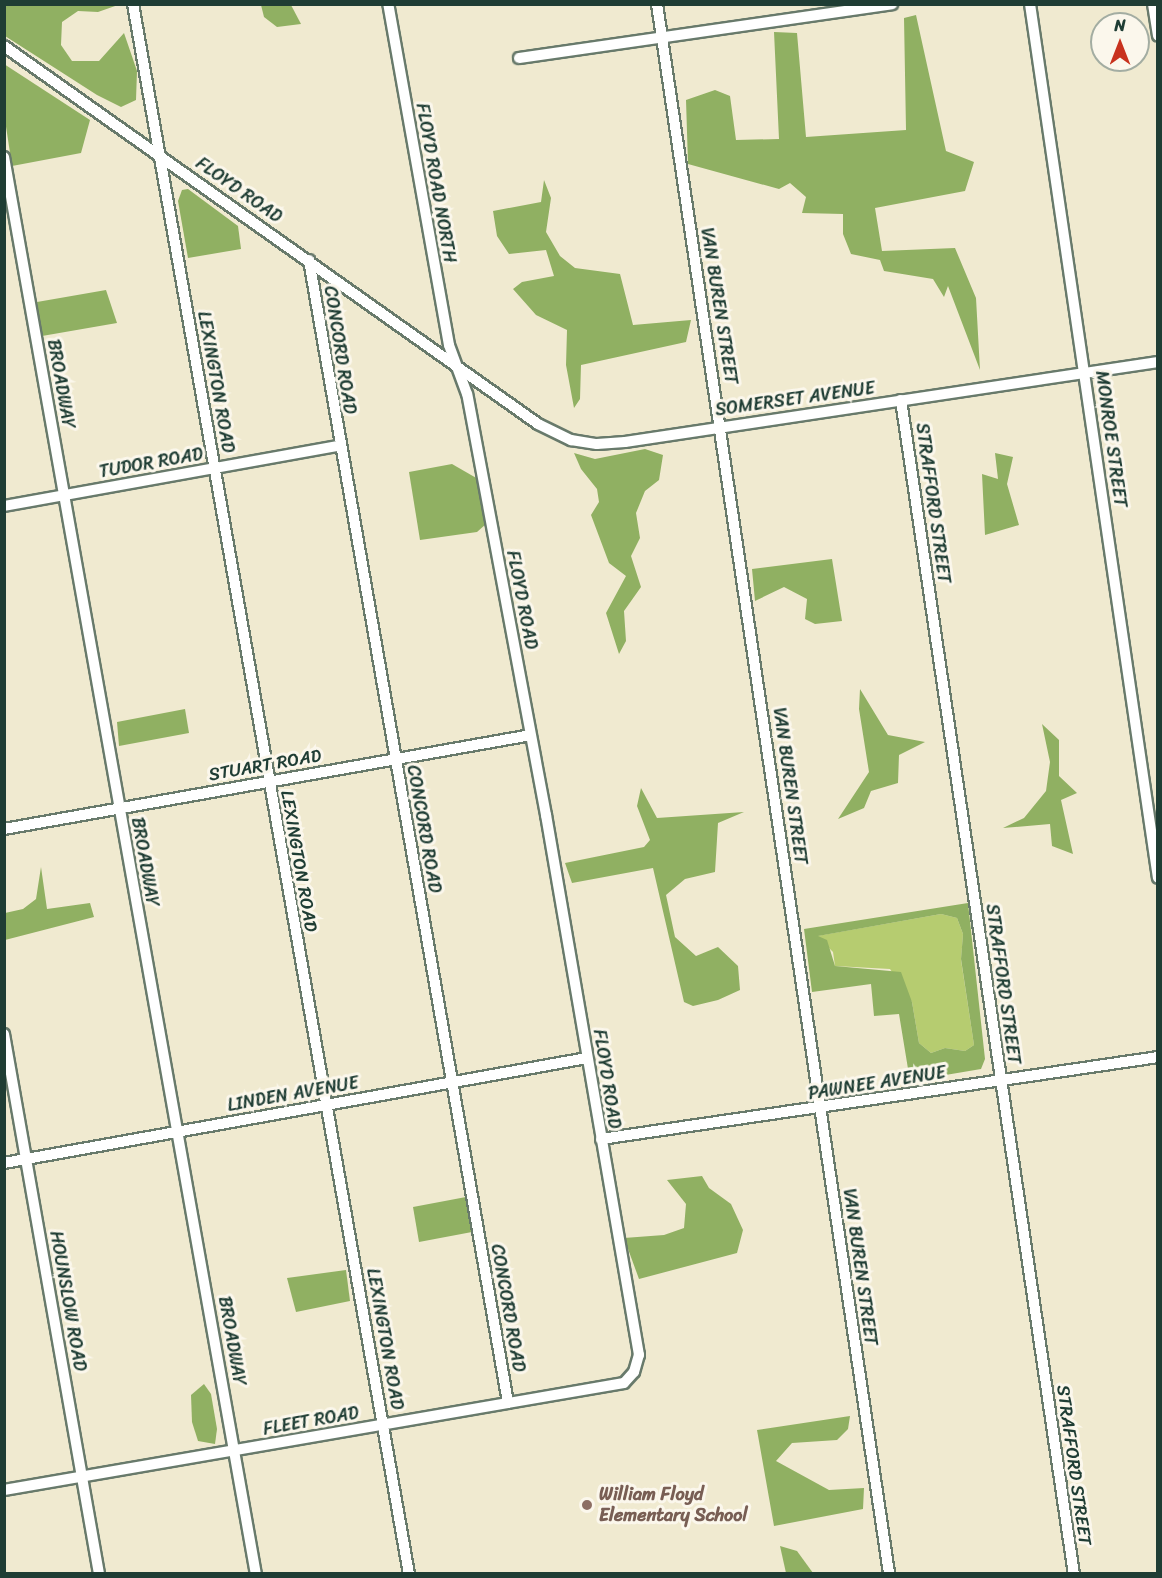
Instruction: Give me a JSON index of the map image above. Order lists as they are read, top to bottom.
{
  "streets": {
    "street": [
      "FLOYD ROAD NORTH",
      "FLOYD ROAD",
      "VAN BUREN STREET",
      "CONCORD ROAD",
      "LEXINGTON ROAD",
      "BROADWAY",
      "SOMERSET AVENUE",
      "MONROE STREET",
      "TUDOR ROAD",
      "STRAFFORD STREET",
      "STUART ROAD",
      "PAWNEE AVENUE",
      "LINDEN AVENUE",
      "HOUNSLOW ROAD",
      "FLEET ROAD"
    ]
  },
  "crossings": [
    ["FLOYD ROAD NORTH", "FLOYD ROAD"],
    ["FLOYD ROAD NORTH", "SOMERSET AVENUE"],
    ["FLOYD ROAD", "CONCORD ROAD"],
    ["FLOYD ROAD", "LEXINGTON ROAD"],
    ["FLOYD ROAD", "SOMERSET AVENUE"],
    ["FLOYD ROAD", "STUART ROAD"],
    ["FLOYD ROAD", "PAWNEE AVENUE"],
    ["FLOYD ROAD", "LINDEN AVENUE"],
    ["FLOYD ROAD", "FLEET ROAD"],
    ["VAN BUREN STREET", "SOMERSET AVENUE"],
    ["VAN BUREN STREET", "PAWNEE AVENUE"],
    ["CONCORD ROAD", "TUDOR ROAD"],
    ["CONCORD ROAD", "STUART ROAD"],
    ["CONCORD ROAD", "LINDEN AVENUE"],
    ["CONCORD ROAD", "FLEET ROAD"],
    ["LEXINGTON ROAD", "TUDOR ROAD"],
    ["LEXINGTON ROAD", "STUART ROAD"],
    ["LEXINGTON ROAD", "LINDEN AVENUE"],
    ["LEXINGTON ROAD", "FLEET ROAD"],
    ["BROADWAY", "TUDOR ROAD"],
    ["BROADWAY", "STUART ROAD"],
    ["BROADWAY", "LINDEN AVENUE"],
    ["BROADWAY", "FLEET ROAD"],
    ["SOMERSET AVENUE", "MONROE STREET"],
    ["SOMERSET AVENUE", "STRAFFORD STREET"],
    ["STRAFFORD STREET", "PAWNEE AVENUE"],
    ["LINDEN AVENUE", "HOUNSLOW ROAD"],
    ["HOUNSLOW ROAD", "FLEET ROAD"]
  ],
  "places": ["William Floyd Elementary School"],
  "north": "top"
}
